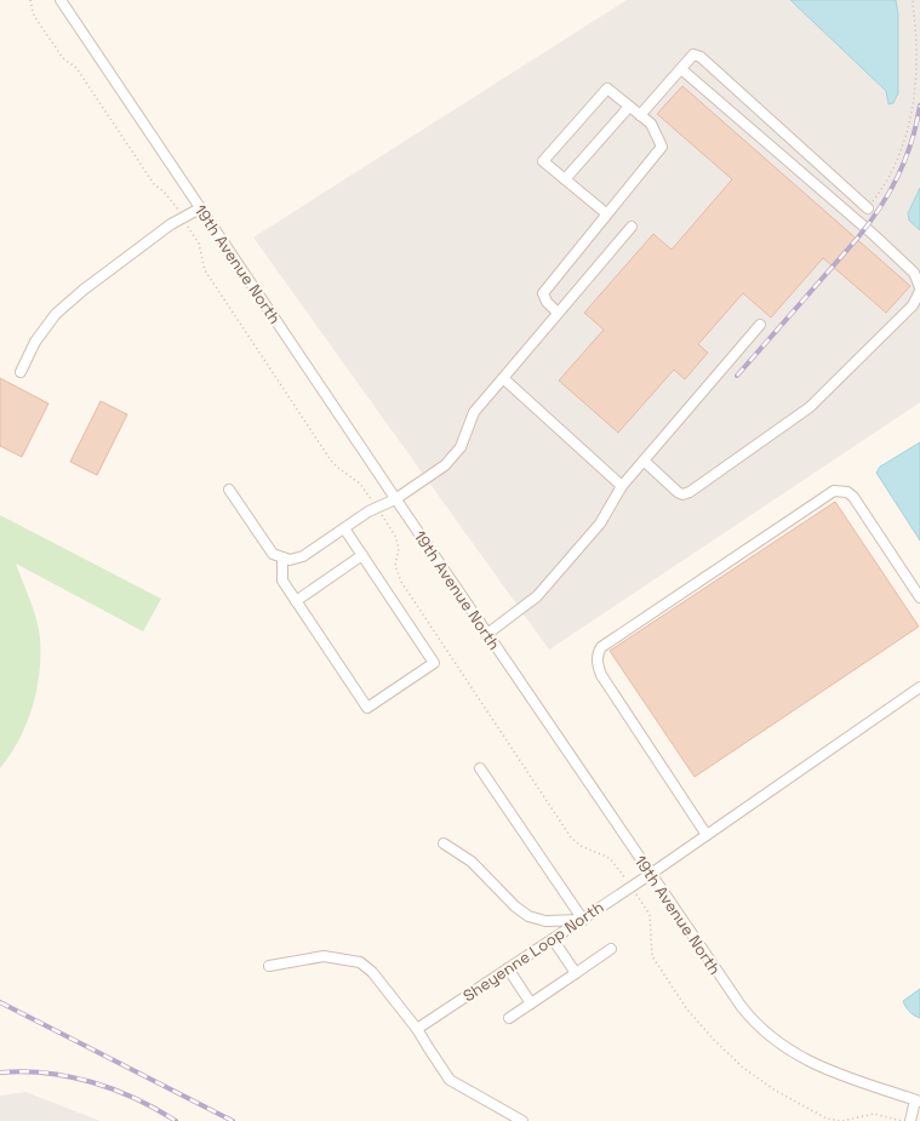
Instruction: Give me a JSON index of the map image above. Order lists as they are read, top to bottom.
{
  "streets": {
    "street": ["19th Avenue North", "Sheyenne Loop North"]
  },
  "crossings": [
    ["19th Avenue North", "Sheyenne Loop North"]
  ]
}
